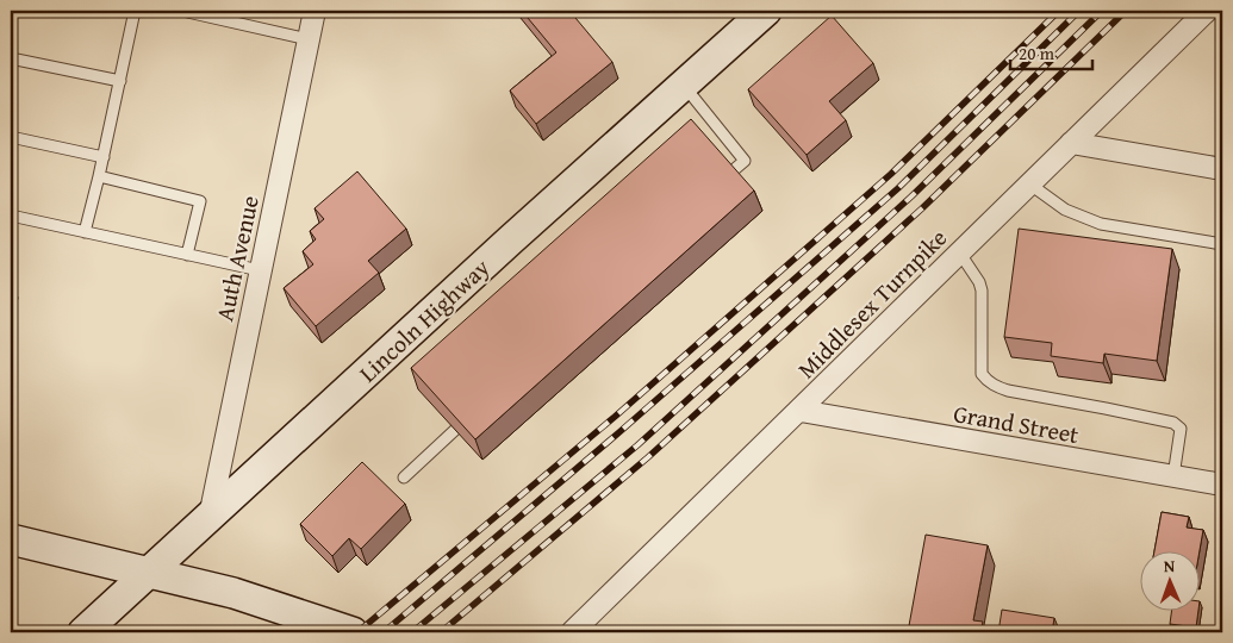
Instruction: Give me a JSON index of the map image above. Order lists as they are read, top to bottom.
{
  "streets": {
    "main road": ["Lincoln Highway"],
    "street": ["Auth Avenue", "Middlesex Turnpike", "Grand Street"]
  },
  "crossings": [
    ["Auth Avenue", "Lincoln Highway"],
    ["Middlesex Turnpike", "Grand Street"]
  ],
  "scale_bar": "20 m",
  "north": "top"
}
